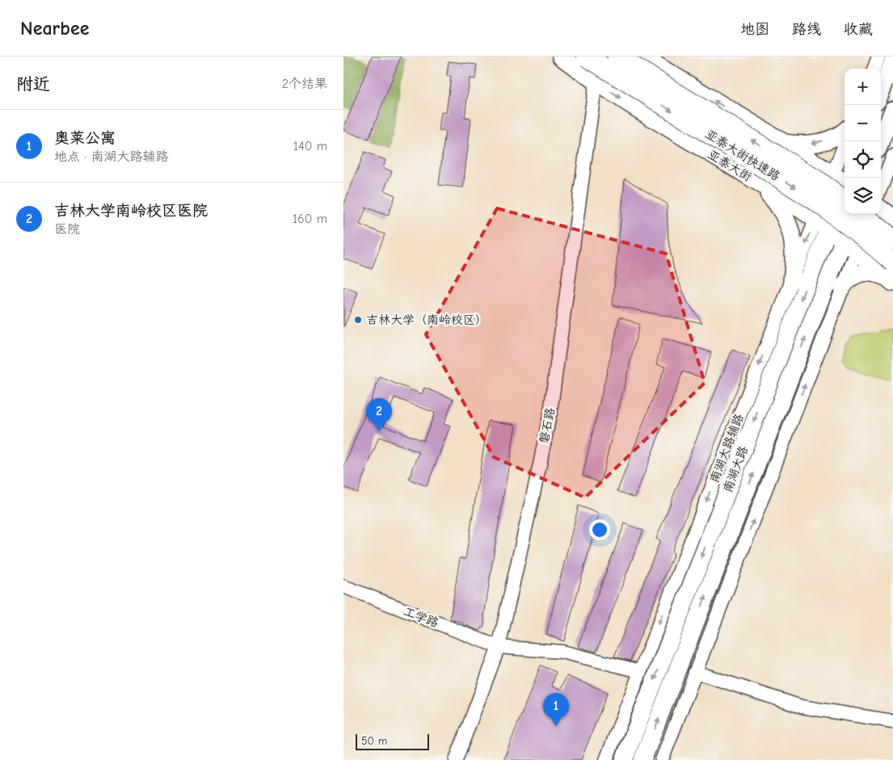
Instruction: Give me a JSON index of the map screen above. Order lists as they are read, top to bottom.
{
  "streets": {
    "highway": ["亚泰大街快速路"],
    "main road": ["亚泰大街", "南湖大路"],
    "street": ["磐石路", "南湖大路辅路", "工学路"]
  },
  "crossings": [
    ["亚泰大街快速路", "亚泰大街"],
    ["亚泰大街", "磐石路"],
    ["亚泰大街", "南湖大路辅路"],
    ["亚泰大街", "南湖大路"],
    ["磐石路", "工学路"],
    ["南湖大路辅路", "南湖大路"],
    ["南湖大路辅路", "工学路"]
  ],
  "places": ["吉林大学（南岭校区）"],
  "scale_bar": "50 m",
  "page": {
    "header": "Nearbee",
    "nav": ["地图", "路线", "收藏"],
    "heading": ["附近", "2个结果"],
    "map_buttons": ["+", "−"],
    "list": [
      {
        "mark": "1",
        "name": "奥莱公寓",
        "note": "地点 · 南湖大路辅路",
        "value": "140 m"
      },
      {
        "mark": "2",
        "name": "吉林大学南岭校区医院",
        "note": "医院",
        "value": "160 m"
      }
    ],
    "pins": ["2", "1"],
    "scale": "50 m"
  }
}
